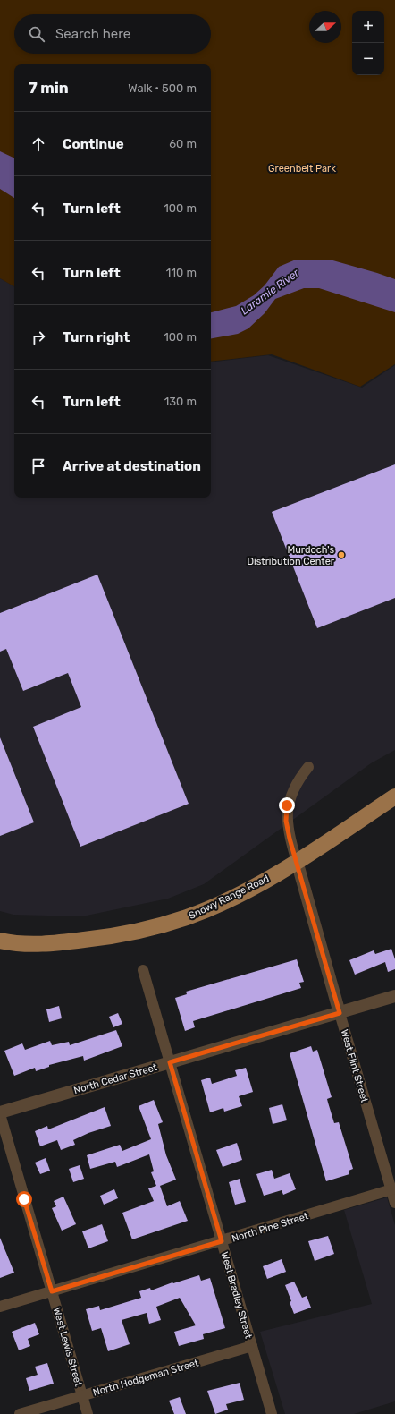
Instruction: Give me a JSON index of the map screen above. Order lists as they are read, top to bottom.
{
  "streets": {
    "main road": ["Snowy Range Road"],
    "street": [
      "West Flint Street",
      "North Cedar Street",
      "North Pine Street",
      "West Bradley Street",
      "West Lewis Street",
      "North Hodgeman Street"
    ]
  },
  "crossings": [
    ["Snowy Range Road", "West Flint Street"],
    ["West Flint Street", "North Cedar Street"],
    ["West Flint Street", "North Pine Street"],
    ["North Cedar Street", "West Bradley Street"],
    ["North Cedar Street", "West Lewis Street"],
    ["North Pine Street", "West Bradley Street"],
    ["North Pine Street", "West Lewis Street"],
    ["West Bradley Street", "North Hodgeman Street"],
    ["West Lewis Street", "North Hodgeman Street"]
  ],
  "water": ["Laramie River"],
  "parks": ["Greenbelt Park"],
  "places": ["Murdoch's Distribution Center"],
  "north": "right",
  "page": {
    "map_buttons": ["+", "−"],
    "search": "Search here",
    "heading": ["7 min", "Walk · 500 m"],
    "list": [
      ["Continue", "60 m"],
      ["Turn left", "100 m"],
      ["Turn left", "110 m"],
      ["Turn right", "100 m"],
      ["Turn left", "130 m"],
      "Arrive at destination"
    ]
  }
}
